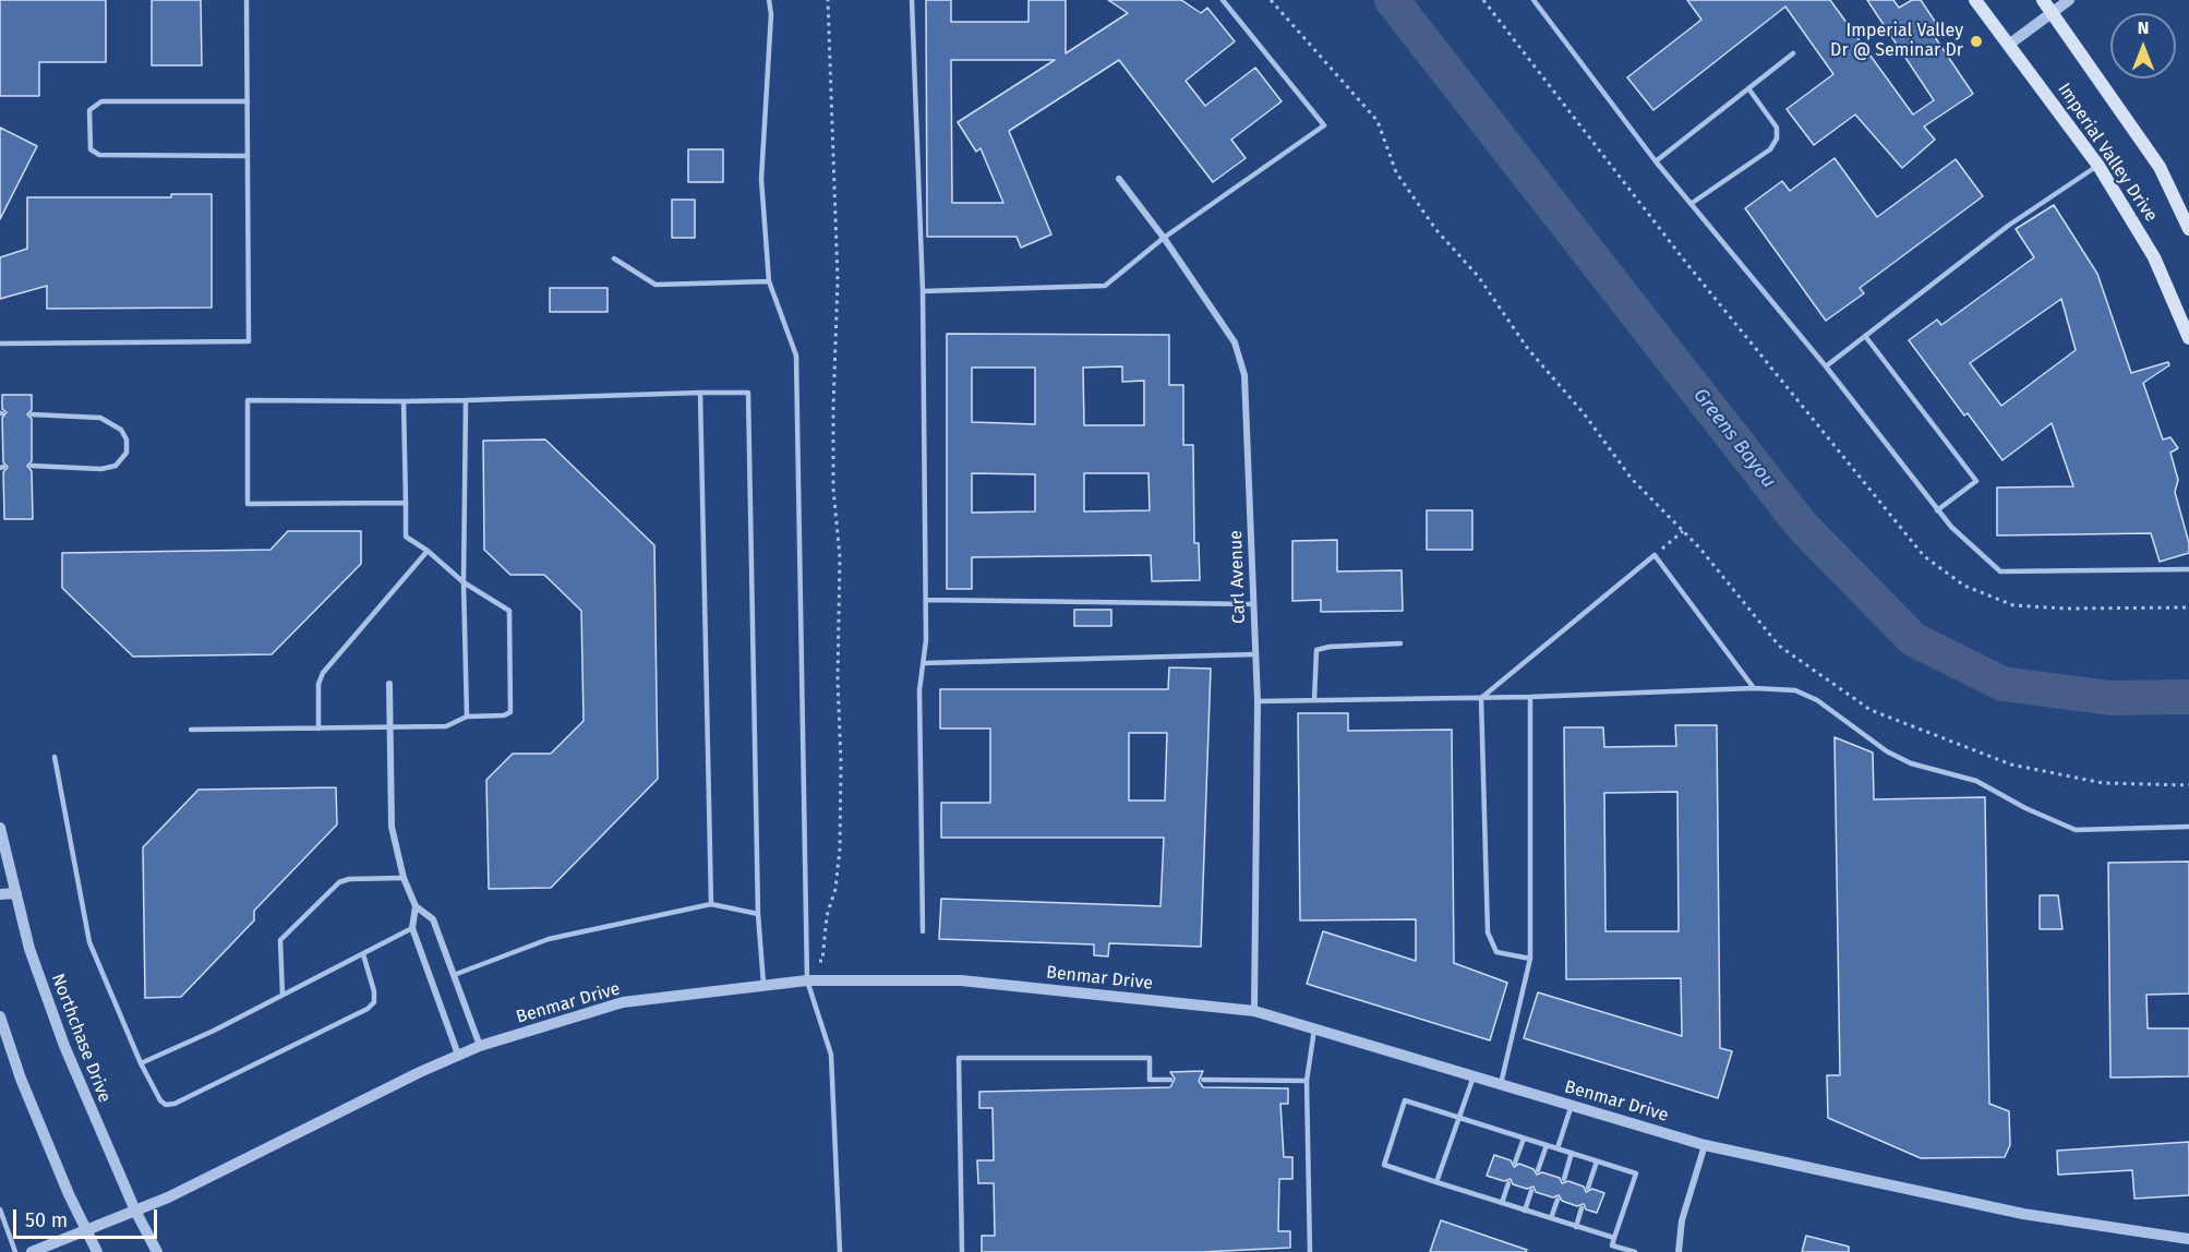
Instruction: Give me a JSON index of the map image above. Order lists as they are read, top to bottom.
{
  "streets": {
    "main road": ["Imperial Valley Drive"],
    "street": ["Carl Avenue", "Benmar Drive", "Northchase Drive"]
  },
  "crossings": [
    ["Carl Avenue", "Benmar Drive"],
    ["Benmar Drive", "Northchase Drive"]
  ],
  "water": ["Greens Bayou"],
  "places": ["Imperial Valley Dr @ Seminar Dr"],
  "scale_bar": "50 m",
  "north": "top"
}
